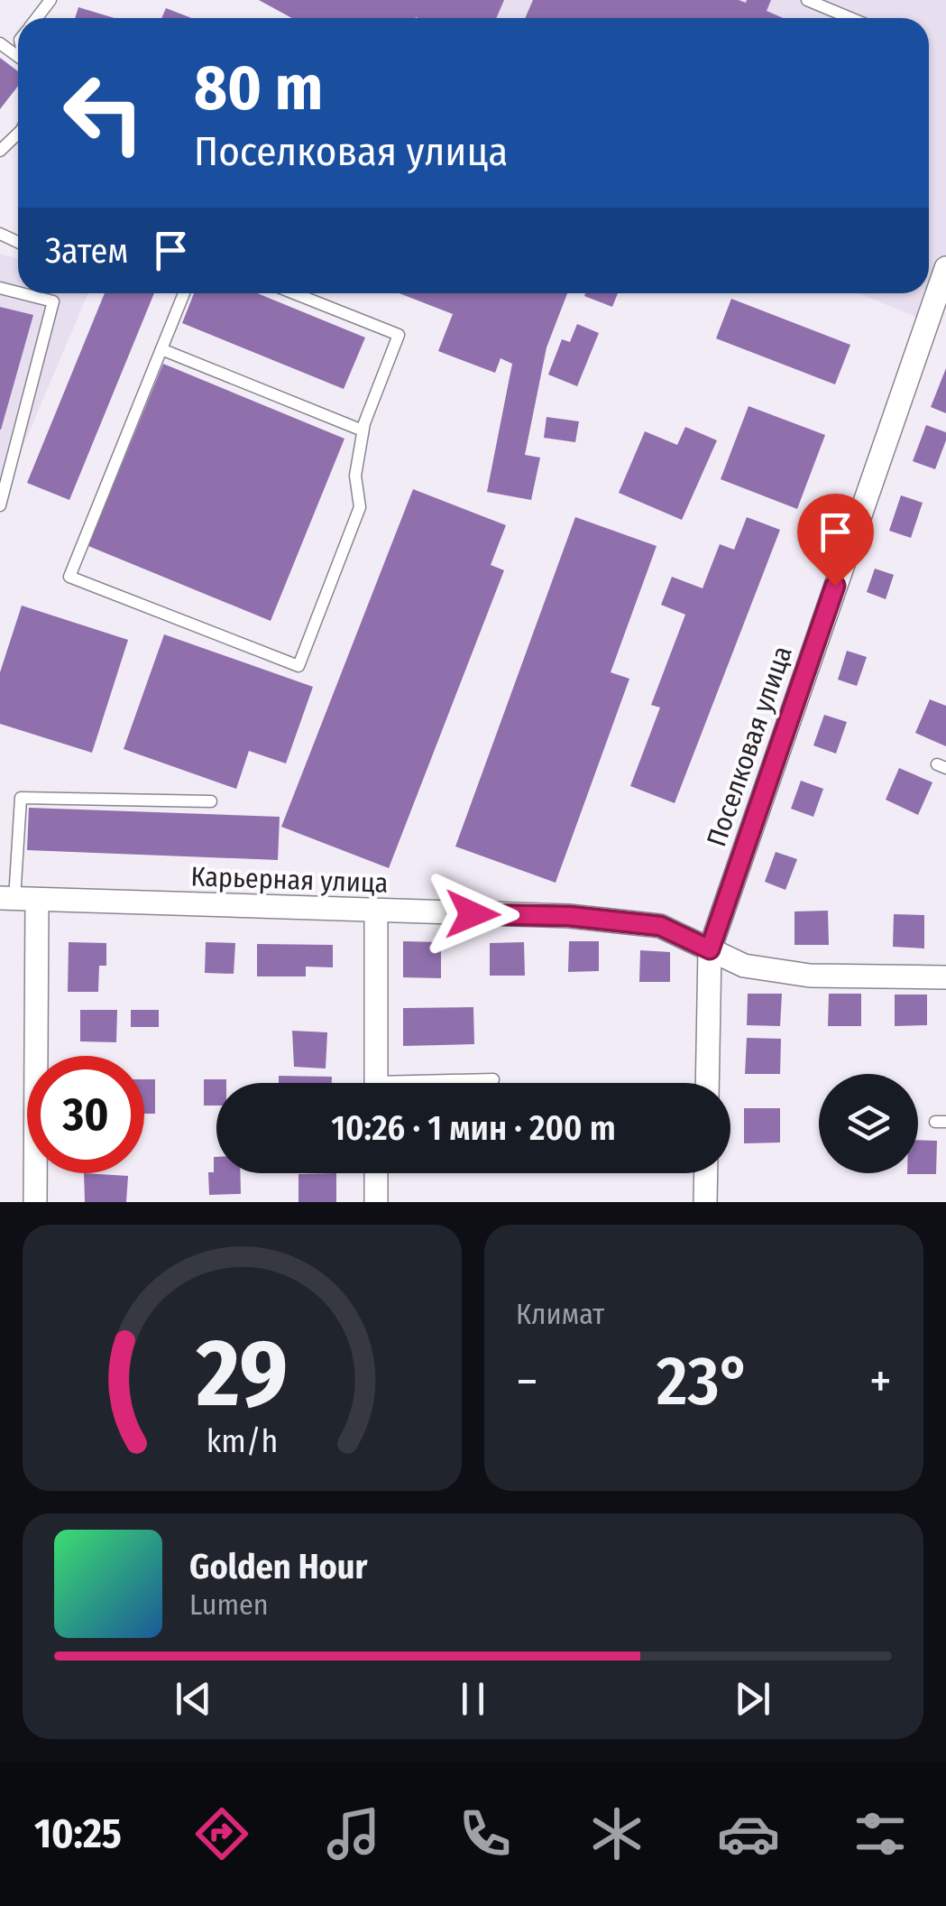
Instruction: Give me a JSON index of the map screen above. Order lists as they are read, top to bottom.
{
  "streets": {
    "street": ["Поселковая улица", "Карьерная улица"]
  },
  "crossings": [
    ["Поселковая улица", "Карьерная улица"]
  ],
  "page": {
    "turn": ["80 m", "Поселковая улица"],
    "then": "Затем",
    "limit": "30",
    "trip": "10:26 · 1 мин · 200 m",
    "tile": "Климат",
    "heat": ["−", "23°", "+"],
    "song": ["Golden Hour", "Lumen"],
    "tabs": "10:25",
    "gauge": ["29", "km/h"]
  }
}
